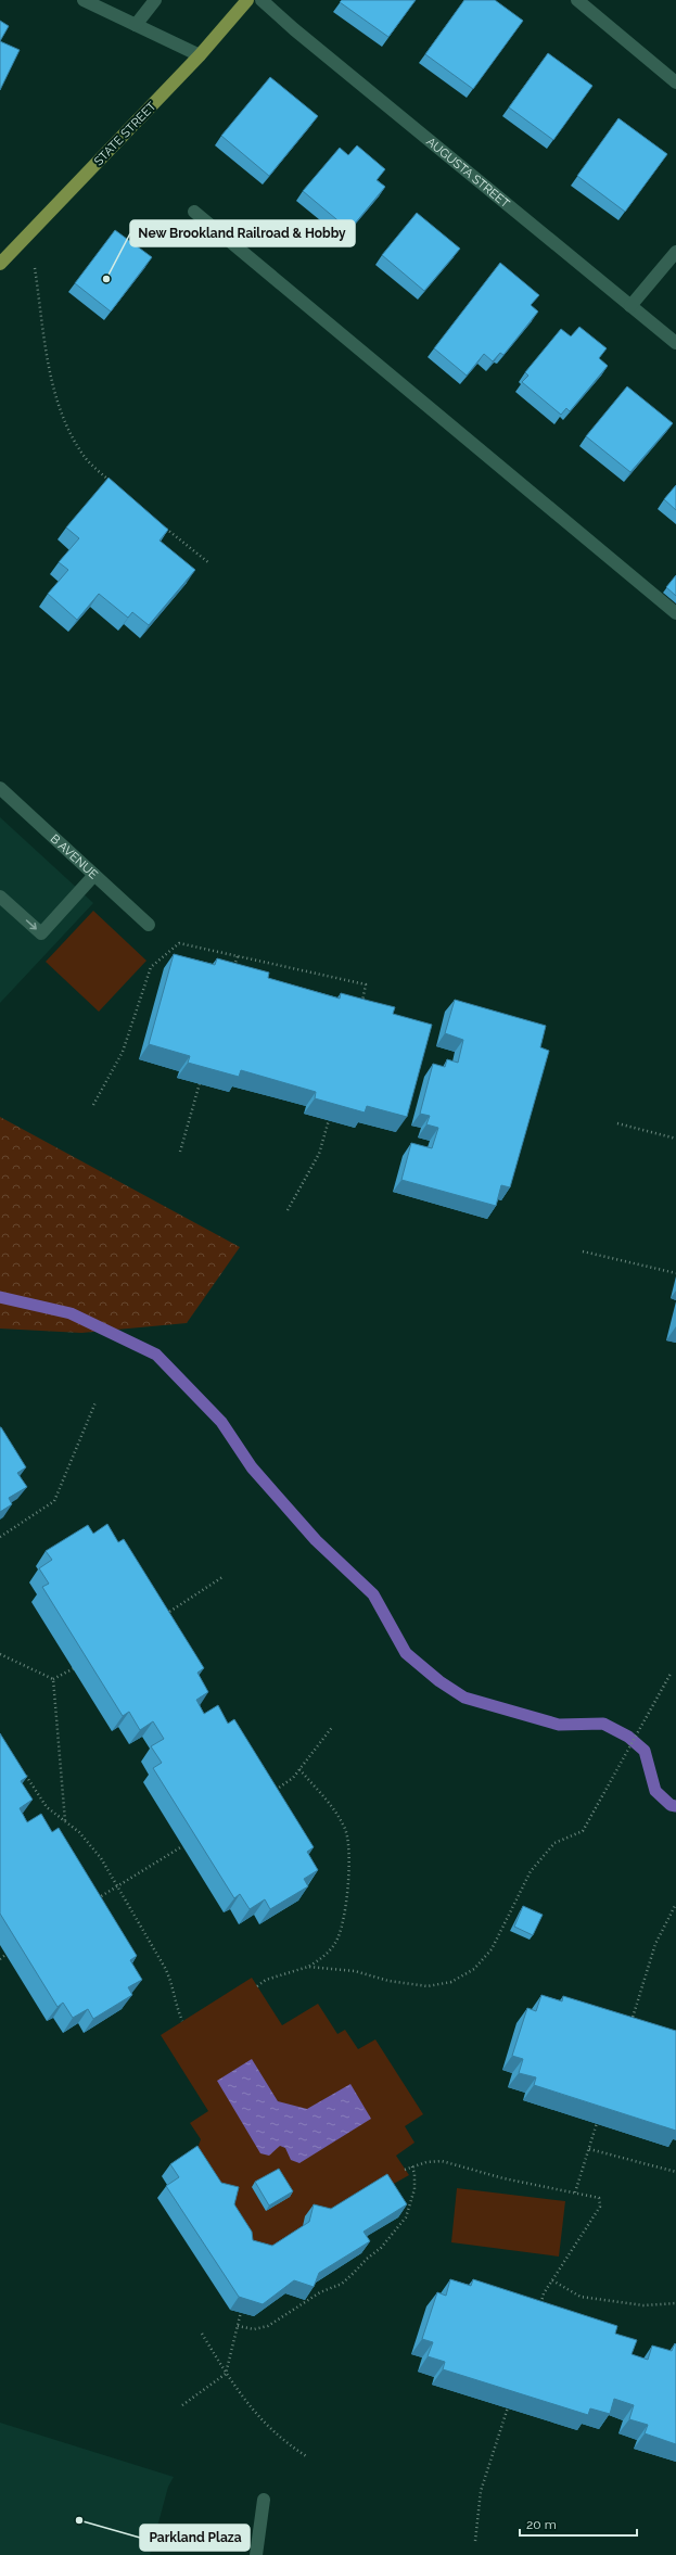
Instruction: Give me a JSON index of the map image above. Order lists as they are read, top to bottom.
{
  "streets": {
    "main road": ["STATE STREET"],
    "street": ["AUGUSTA STREET", "B AVENUE"]
  },
  "places": ["New Brookland Railroad & Hobby", "Parkland Plaza"],
  "scale_bar": "20 m"
}
